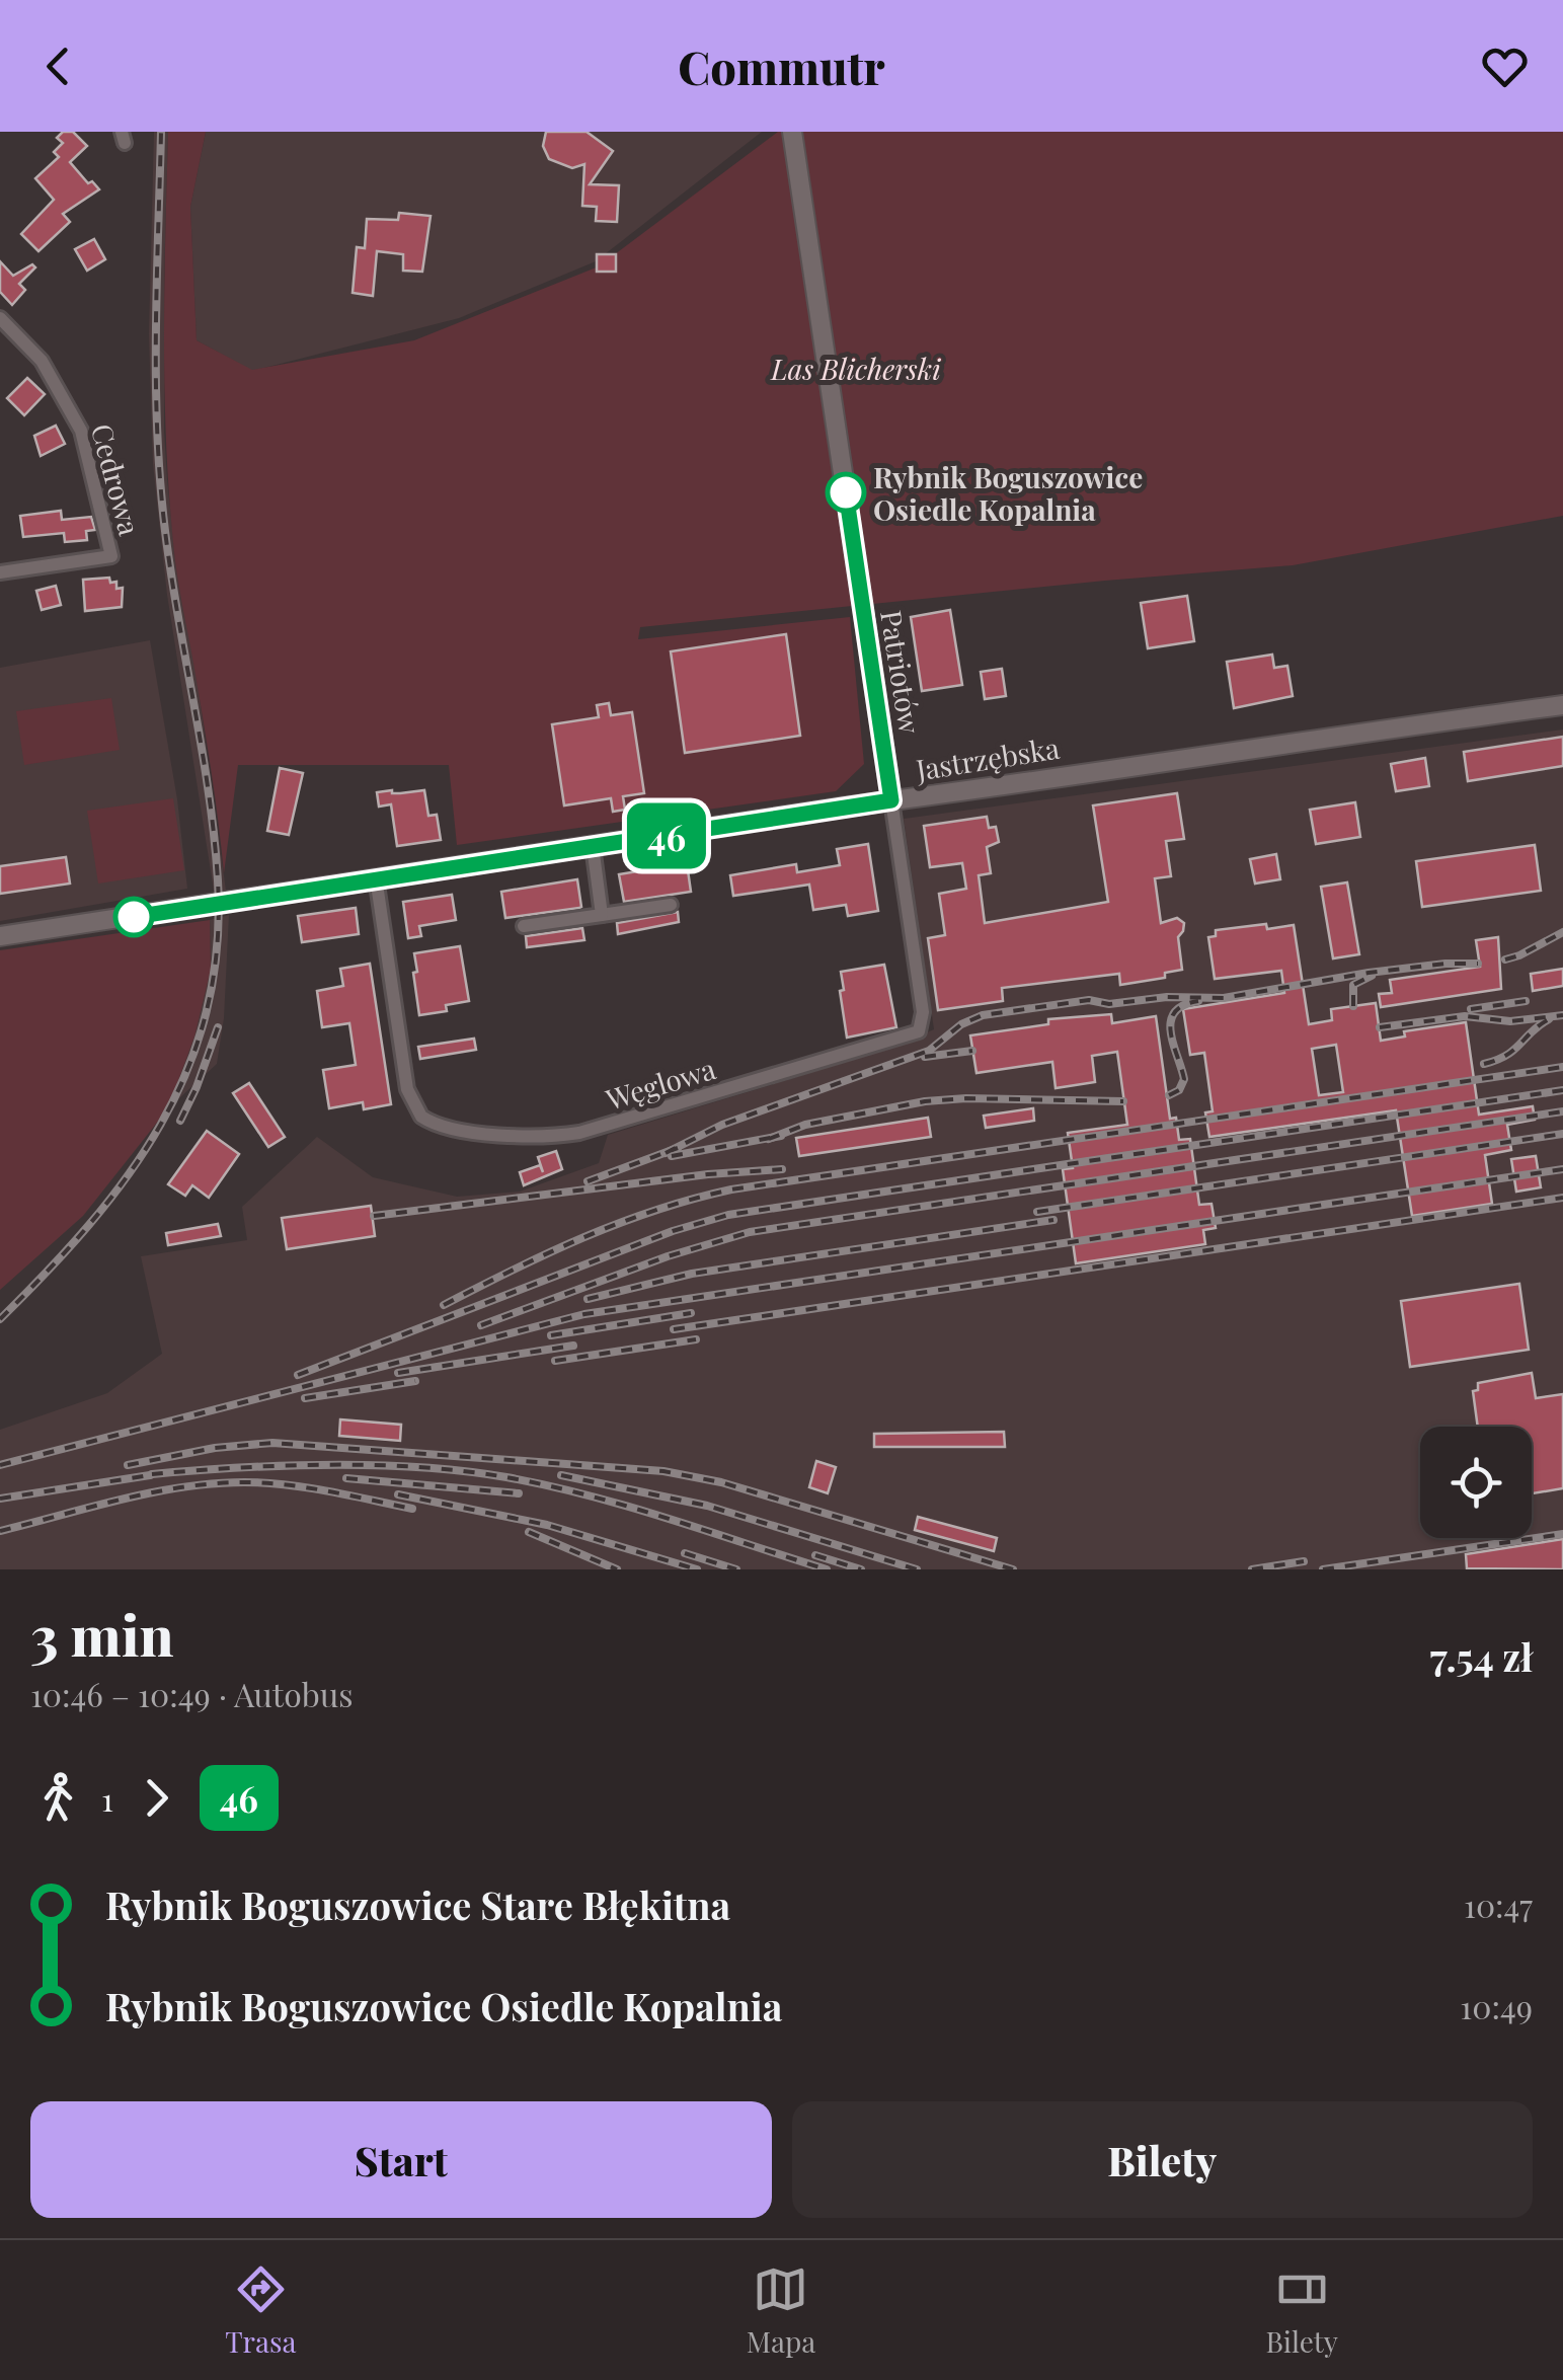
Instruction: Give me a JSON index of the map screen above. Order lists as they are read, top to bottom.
{
  "streets": {
    "street": [
      "Cedrowa",
      "Patriotów",
      "Jastrzębska",
      "Węglowa"
    ]
  },
  "crossings": [
    ["Patriotów", "Jastrzębska"],
    ["Patriotów", "Węglowa"],
    ["Jastrzębska", "Węglowa"]
  ],
  "parks": ["Las Blicherski"],
  "places": ["Rybnik Boguszowice Osiedle Kopalnia"],
  "lines": ["bus line 46"],
  "page": {
    "header": "Commutr",
    "on_map": "46",
    "heading": ["3 min", "10:46 – 10:49 · Autobus", "7.54 zł"],
    "legs": ["1", "46"],
    "list": [
      {
        "name": "Rybnik Boguszowice Stare Błękitna",
        "value": "10:47"
      },
      {
        "name": "Rybnik Boguszowice Osiedle Kopalnia",
        "value": "10:49"
      }
    ],
    "buttons": ["Start", "Bilety"],
    "tabs": ["Trasa", "Mapa", "Bilety"]
  }
}
